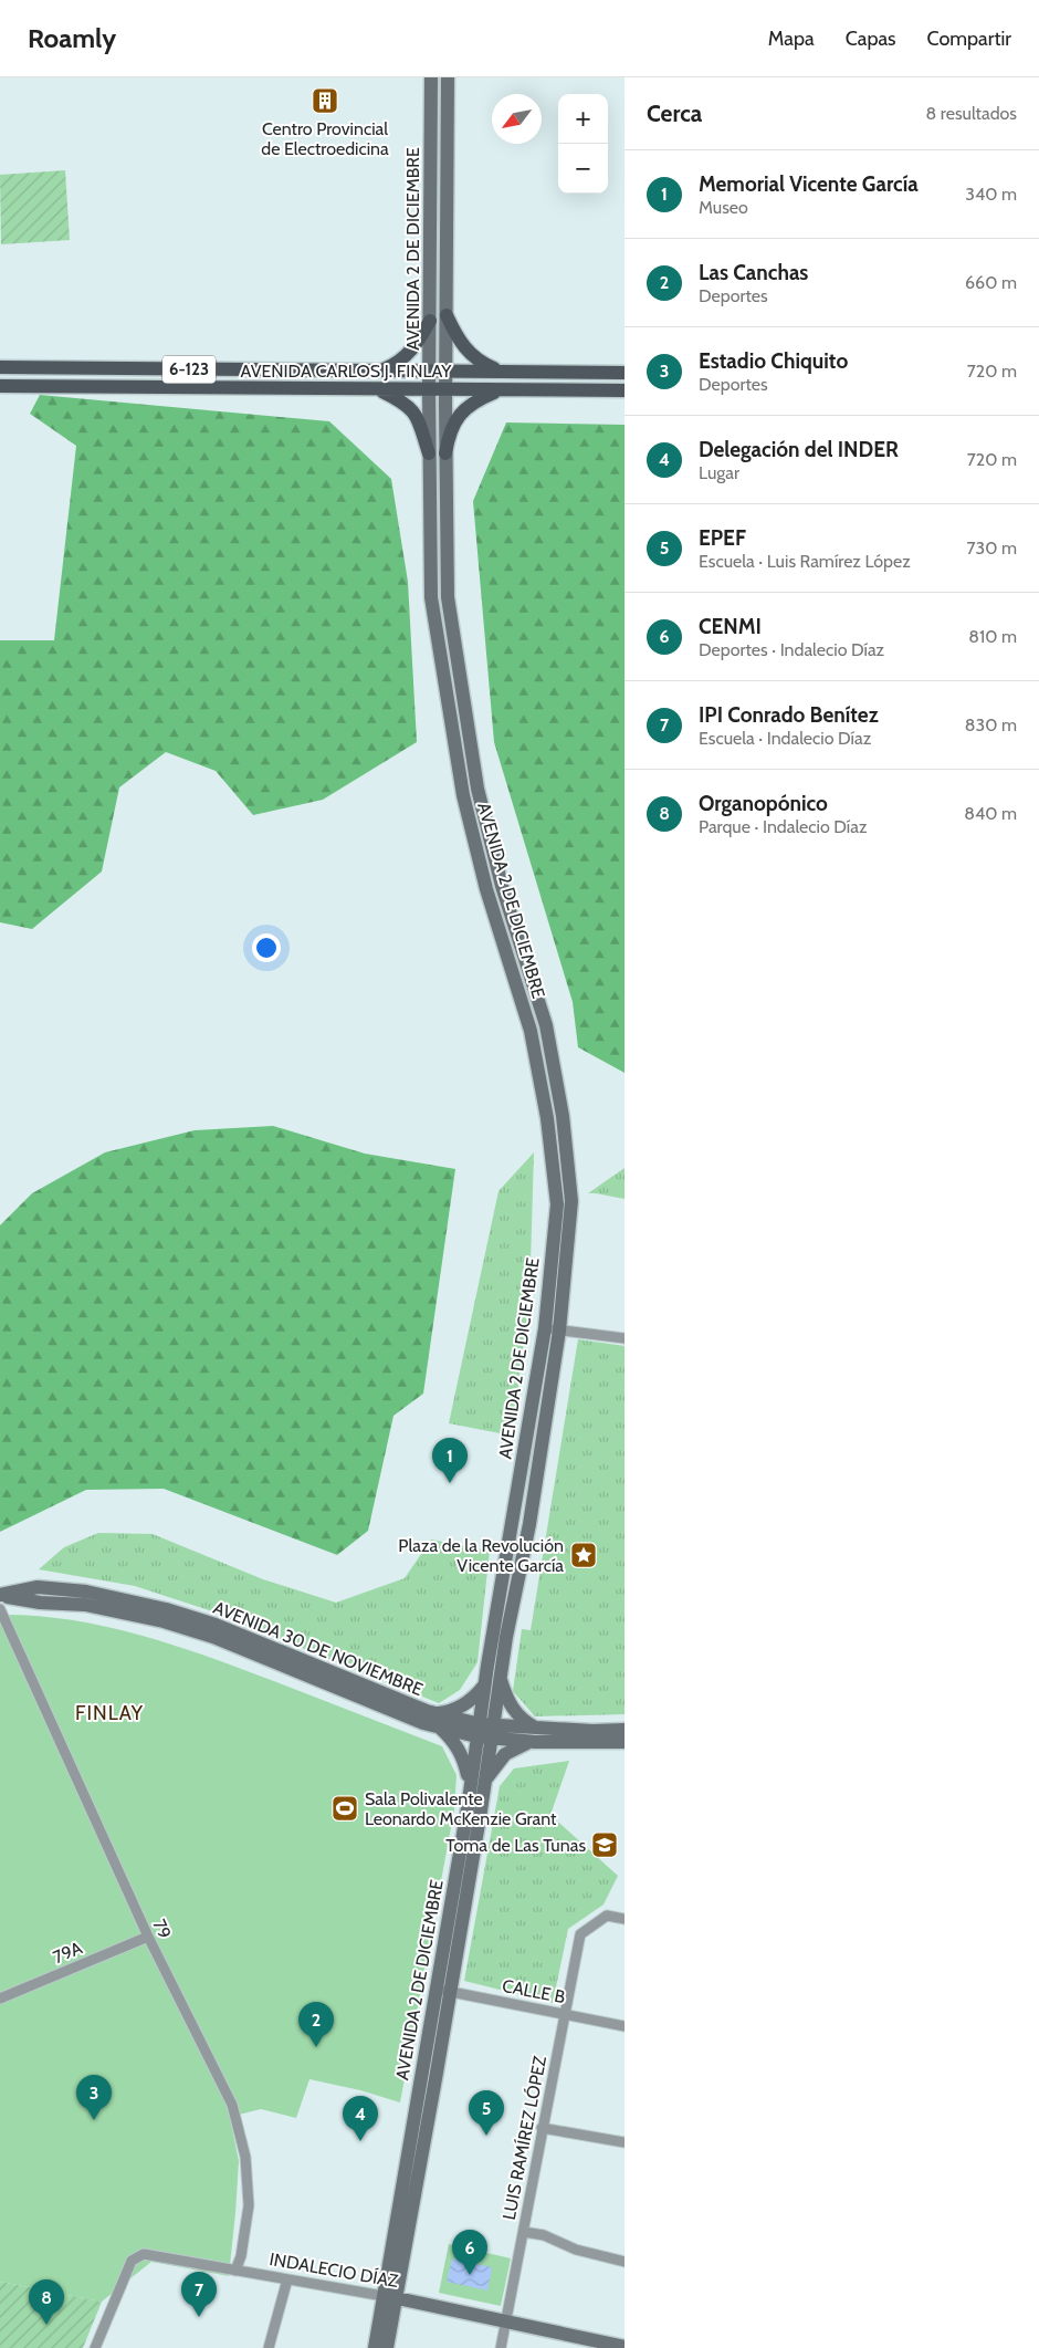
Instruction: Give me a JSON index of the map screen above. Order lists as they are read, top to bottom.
{
  "streets": {
    "main road": [
      "AVENIDA 2 DE DICIEMBRE",
      "6-123",
      "AVENIDA CARLOS J. FINLAY",
      "AVENIDA 30 DE NOVIEMBRE",
      "INDALECIO DÍAZ"
    ],
    "street": [
      "79",
      "79A",
      "CALLE B",
      "LUIS RAMÍREZ LÓPEZ"
    ]
  },
  "crossings": [
    ["AVENIDA 2 DE DICIEMBRE", "AVENIDA CARLOS J. FINLAY"],
    ["AVENIDA 2 DE DICIEMBRE", "AVENIDA 30 DE NOVIEMBRE"],
    ["AVENIDA 2 DE DICIEMBRE", "CALLE B"],
    ["AVENIDA 2 DE DICIEMBRE", "INDALECIO DÍAZ"],
    ["79", "79A"],
    ["79", "INDALECIO DÍAZ"],
    ["CALLE B", "LUIS RAMÍREZ LÓPEZ"],
    ["LUIS RAMÍREZ LÓPEZ", "INDALECIO DÍAZ"]
  ],
  "districts": ["FINLAY"],
  "places": {
    "building": ["Centro Provincial de Electroedicina"],
    "place": ["Plaza de la Revolución Vicente García"],
    "sports": ["Sala Polivalente Leonardo McKenzie Grant"],
    "school or university": ["Toma de Las Tunas"]
  },
  "north": "bottom left",
  "page": {
    "header": "Roamly",
    "nav": ["Mapa", "Capas", "Compartir"],
    "heading": ["Cerca", "8 resultados"],
    "map_buttons": ["+", "−"],
    "list": [
      {
        "mark": "1",
        "name": "Memorial Vicente García",
        "note": "Museo",
        "value": "340 m"
      },
      {
        "mark": "2",
        "name": "Las Canchas",
        "note": "Deportes",
        "value": "660 m"
      },
      {
        "mark": "3",
        "name": "Estadio Chiquito",
        "note": "Deportes",
        "value": "720 m"
      },
      {
        "mark": "4",
        "name": "Delegación del INDER",
        "note": "Lugar",
        "value": "720 m"
      },
      {
        "mark": "5",
        "name": "EPEF",
        "note": "Escuela · Luis Ramírez López",
        "value": "730 m"
      },
      {
        "mark": "6",
        "name": "CENMI",
        "note": "Deportes · Indalecio Díaz",
        "value": "810 m"
      },
      {
        "mark": "7",
        "name": "IPI Conrado Benítez",
        "note": "Escuela · Indalecio Díaz",
        "value": "830 m"
      },
      {
        "mark": "8",
        "name": "Organopónico",
        "note": "Parque · Indalecio Díaz",
        "value": "840 m"
      }
    ],
    "pins": [
      "1",
      "2",
      "3",
      "5",
      "4",
      "6",
      "7",
      "8"
    ]
  }
}
